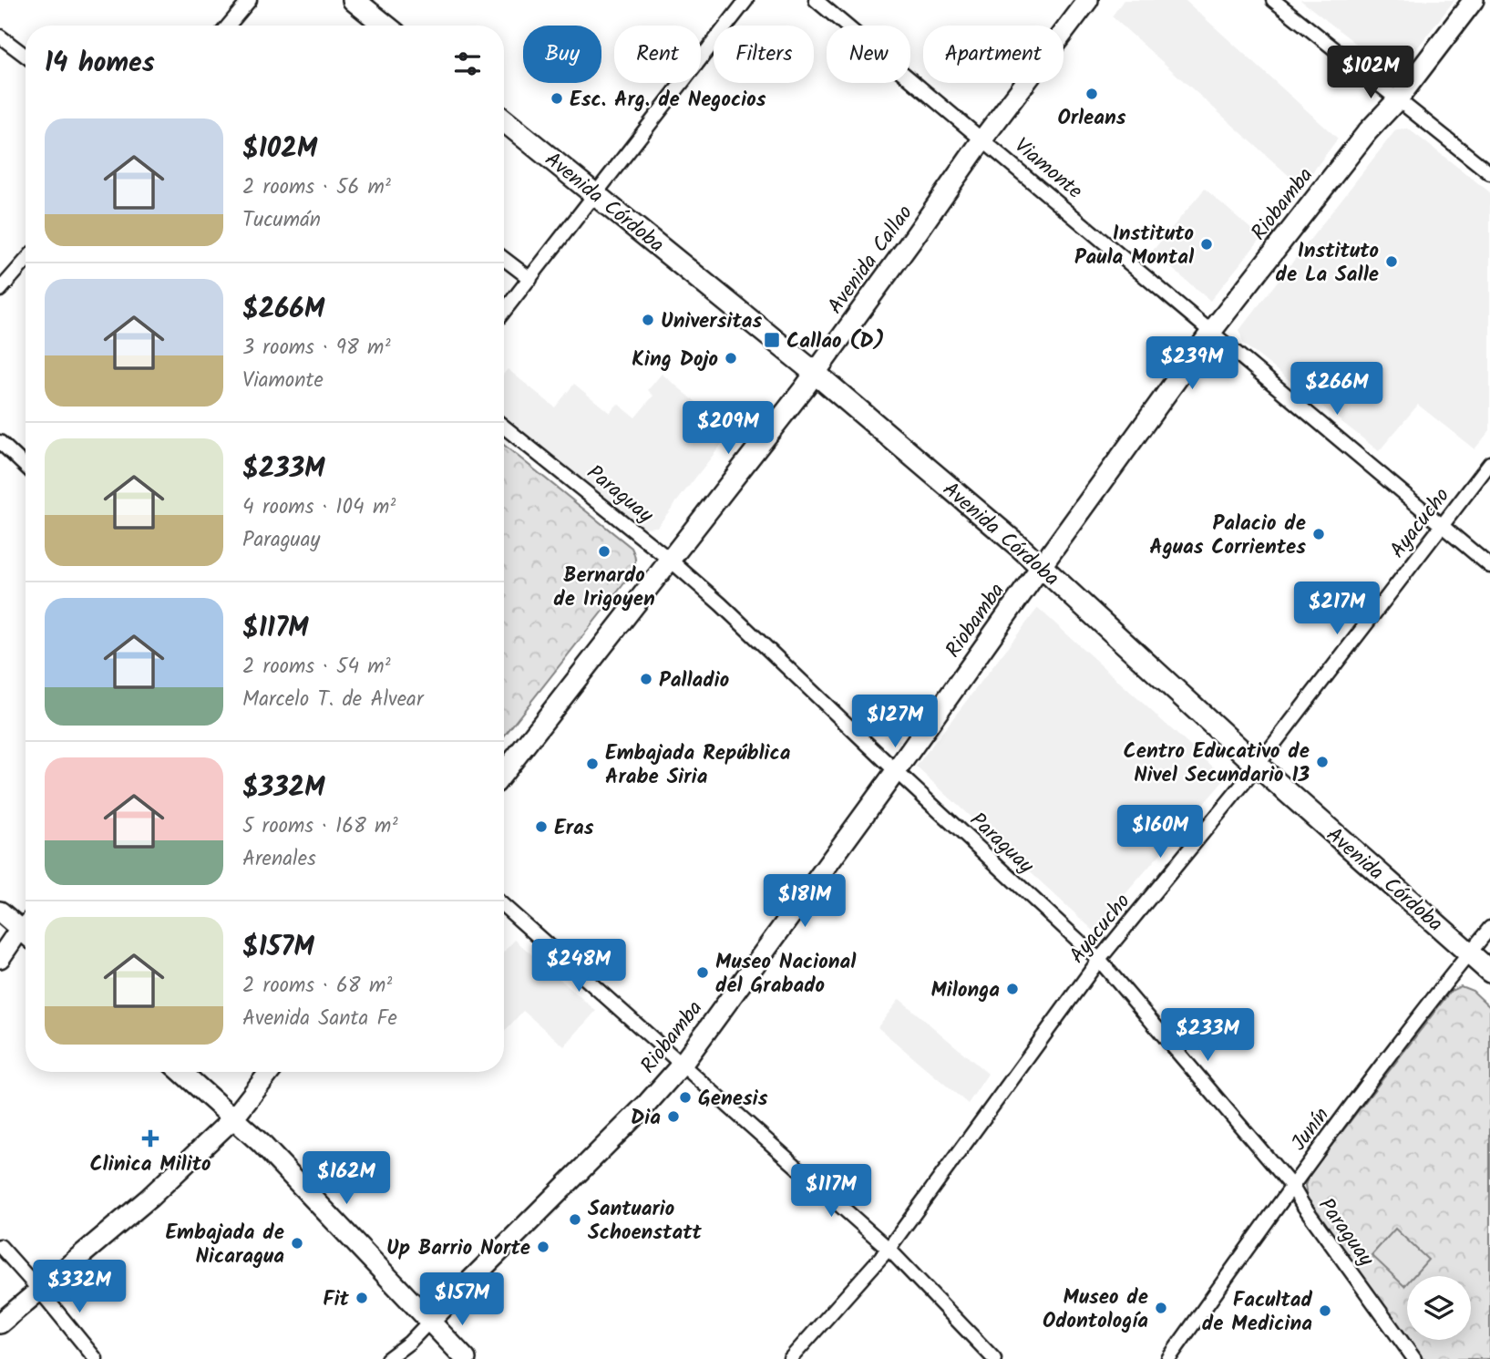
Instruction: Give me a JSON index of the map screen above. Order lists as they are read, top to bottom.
{
  "streets": {
    "main road": ["Avenida Córdoba", "Riobamba", "Avenida Callao"],
    "street": [
      "Viamonte",
      "Paraguay",
      "Ayacucho",
      "Junín"
    ]
  },
  "crossings": [
    ["Viamonte", "Riobamba"],
    ["Viamonte", "Avenida Callao"],
    ["Viamonte", "Ayacucho"],
    ["Avenida Córdoba", "Riobamba"],
    ["Avenida Córdoba", "Avenida Callao"],
    ["Avenida Córdoba", "Ayacucho"],
    ["Avenida Córdoba", "Junín"],
    ["Riobamba", "Paraguay"],
    ["Avenida Callao", "Paraguay"],
    ["Paraguay", "Ayacucho"],
    ["Paraguay", "Junín"]
  ],
  "places": {
    "other": [
      "Orleans",
      "Esc. Arg. de Negocios",
      "Instituto Paula Montal",
      "Instituto de La Salle",
      "Universitas",
      "King Dojo",
      "Palacio de Aguas Corrientes",
      "Bernardo de Irigoyen",
      "Palladio",
      "Centro Educativo de Nivel Secundario 13",
      "Embajada República Arabe Siria",
      "Eras",
      "Museo Nacional del Grabado",
      "Milonga",
      "Genesis",
      "Dia",
      "Santuario Schoenstatt",
      "Embajada de Nicaragua",
      "Up Barrio Norte",
      "Fit",
      "Museo de Odontología",
      "Facultad de Medicina"
    ],
    "transit": ["Callao (D)"],
    "health": ["Clinica Milito"]
  },
  "page": {
    "chip": [
      "Buy",
      "Rent",
      "Filters",
      "New",
      "Apartment"
    ],
    "heading": "14 homes",
    "price": [
      "$102M",
      "$239M",
      "$266M",
      "$209M",
      "$217M",
      "$127M",
      "$160M",
      "$181M",
      "$248M",
      "$233M",
      "$162M",
      "$117M",
      "$332M",
      "$157M"
    ],
    "list": [
      {
        "name": "$102M",
        "note": "2 rooms · 56 m² · Tucumán"
      },
      {
        "name": "$266M",
        "note": "3 rooms · 98 m² · Viamonte"
      },
      {
        "name": "$233M",
        "note": "4 rooms · 104 m² · Paraguay"
      },
      {
        "name": "$117M",
        "note": "2 rooms · 54 m² · Marcelo T. de Alvear"
      },
      {
        "name": "$332M",
        "note": "5 rooms · 168 m² · Arenales"
      },
      {
        "name": "$157M",
        "note": "2 rooms · 68 m² · Avenida Santa Fe"
      }
    ]
  }
}
